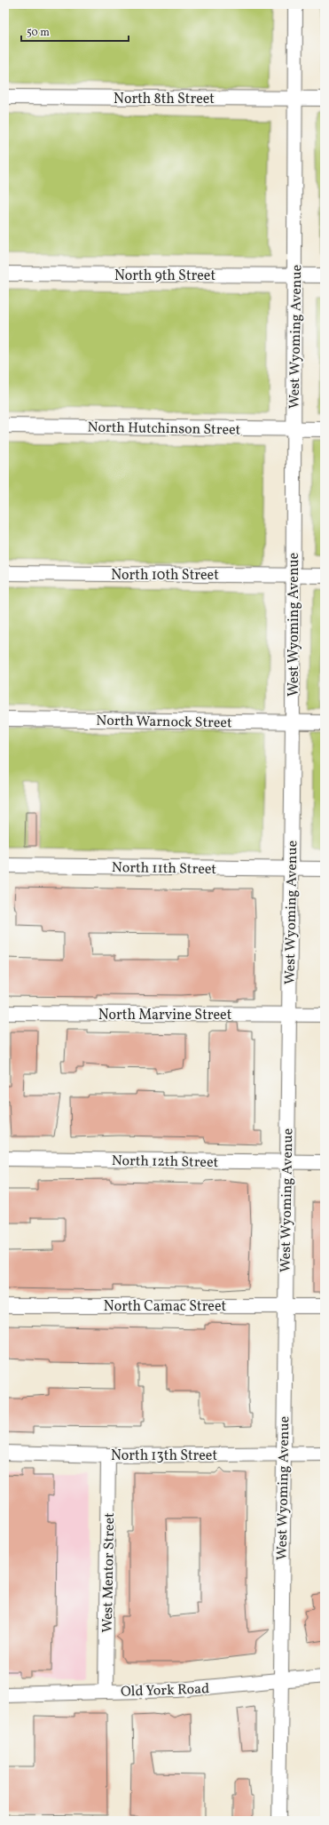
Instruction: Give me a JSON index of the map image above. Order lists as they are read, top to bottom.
{
  "streets": {
    "street": [
      "North 8th Street",
      "North 9th Street",
      "West Wyoming Avenue",
      "North Hutchinson Street",
      "North 10th Street",
      "North Warnock Street",
      "North 11th Street",
      "North Marvine Street",
      "North 12th Street",
      "North Camac Street",
      "North 13th Street",
      "West Mentor Street",
      "Old York Road"
    ]
  },
  "crossings": [
    ["North 8th Street", "West Wyoming Avenue"],
    ["North 9th Street", "West Wyoming Avenue"],
    ["West Wyoming Avenue", "North Hutchinson Street"],
    ["West Wyoming Avenue", "North 10th Street"],
    ["West Wyoming Avenue", "North Warnock Street"],
    ["West Wyoming Avenue", "North 11th Street"],
    ["West Wyoming Avenue", "North Marvine Street"],
    ["West Wyoming Avenue", "North 12th Street"],
    ["West Wyoming Avenue", "North Camac Street"],
    ["West Wyoming Avenue", "North 13th Street"],
    ["West Wyoming Avenue", "Old York Road"],
    ["North 13th Street", "West Mentor Street"],
    ["West Mentor Street", "Old York Road"]
  ],
  "scale_bar": "50 m"
}
